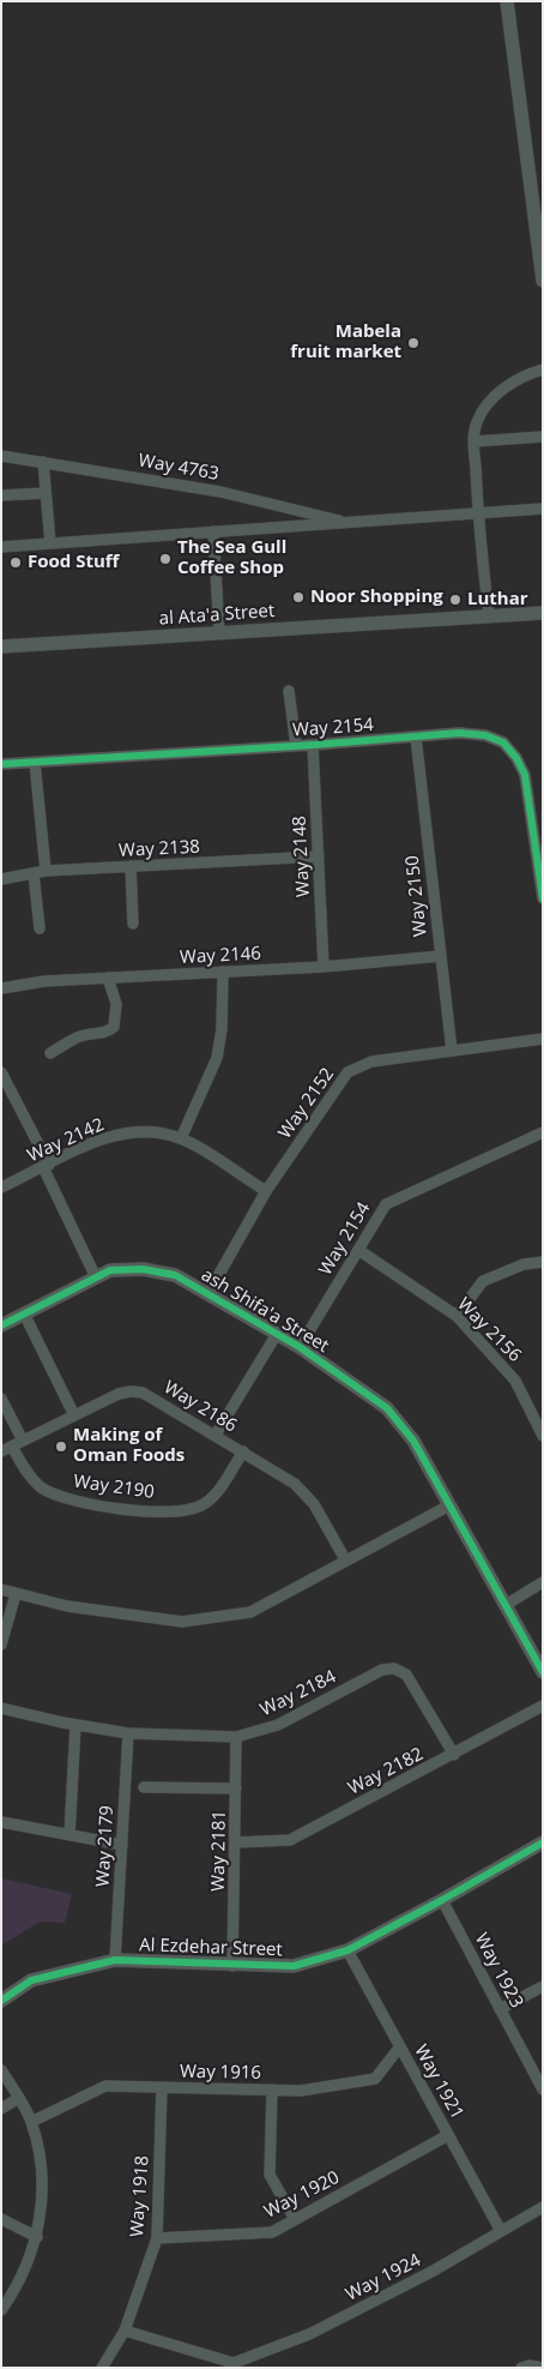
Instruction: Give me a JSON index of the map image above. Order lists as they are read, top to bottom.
{
  "streets": {
    "street": [
      "Way 4763",
      "al Ata'a Street",
      "Way 2154",
      "Way 2138",
      "Way 2148",
      "Way 2150",
      "Way 2146",
      "Way 2152",
      "Way 2142",
      "ash Shifa'a Street",
      "Way 2156",
      "Way 2186",
      "Way 2190",
      "Way 2184",
      "Way 2182",
      "Way 2179",
      "Way 2181",
      "Al Ezdehar Street",
      "Way 1923",
      "Way 1916",
      "Way 1921",
      "Way 1920",
      "Way 1918",
      "Way 1924"
    ]
  },
  "crossings": [
    ["Way 2154", "Way 2148"],
    ["Way 2154", "Way 2150"],
    ["Way 2154", "ash Shifa'a Street"],
    ["Way 2154", "Way 2156"],
    ["Way 2138", "Way 2148"],
    ["Way 2148", "Way 2146"],
    ["Way 2150", "Way 2146"],
    ["Way 2150", "Way 2152"],
    ["Way 2152", "Way 2142"],
    ["Way 2152", "ash Shifa'a Street"],
    ["Way 2186", "Way 2190"],
    ["Way 2184", "Way 2182"],
    ["Way 2184", "Way 2179"],
    ["Way 2184", "Way 2181"],
    ["Way 2182", "Way 2181"],
    ["Way 2179", "Al Ezdehar Street"],
    ["Way 2181", "Al Ezdehar Street"],
    ["Al Ezdehar Street", "Way 1923"],
    ["Al Ezdehar Street", "Way 1921"],
    ["Way 1916", "Way 1921"],
    ["Way 1916", "Way 1918"],
    ["Way 1921", "Way 1920"],
    ["Way 1921", "Way 1924"],
    ["Way 1920", "Way 1918"],
    ["Way 1918", "Way 1924"]
  ],
  "places": [
    "Mabela fruit market",
    "The Sea Gull Coffee Shop",
    "Food Stuff",
    "Noor Shopping",
    "Luthar",
    "Making of Oman Foods"
  ]
}
